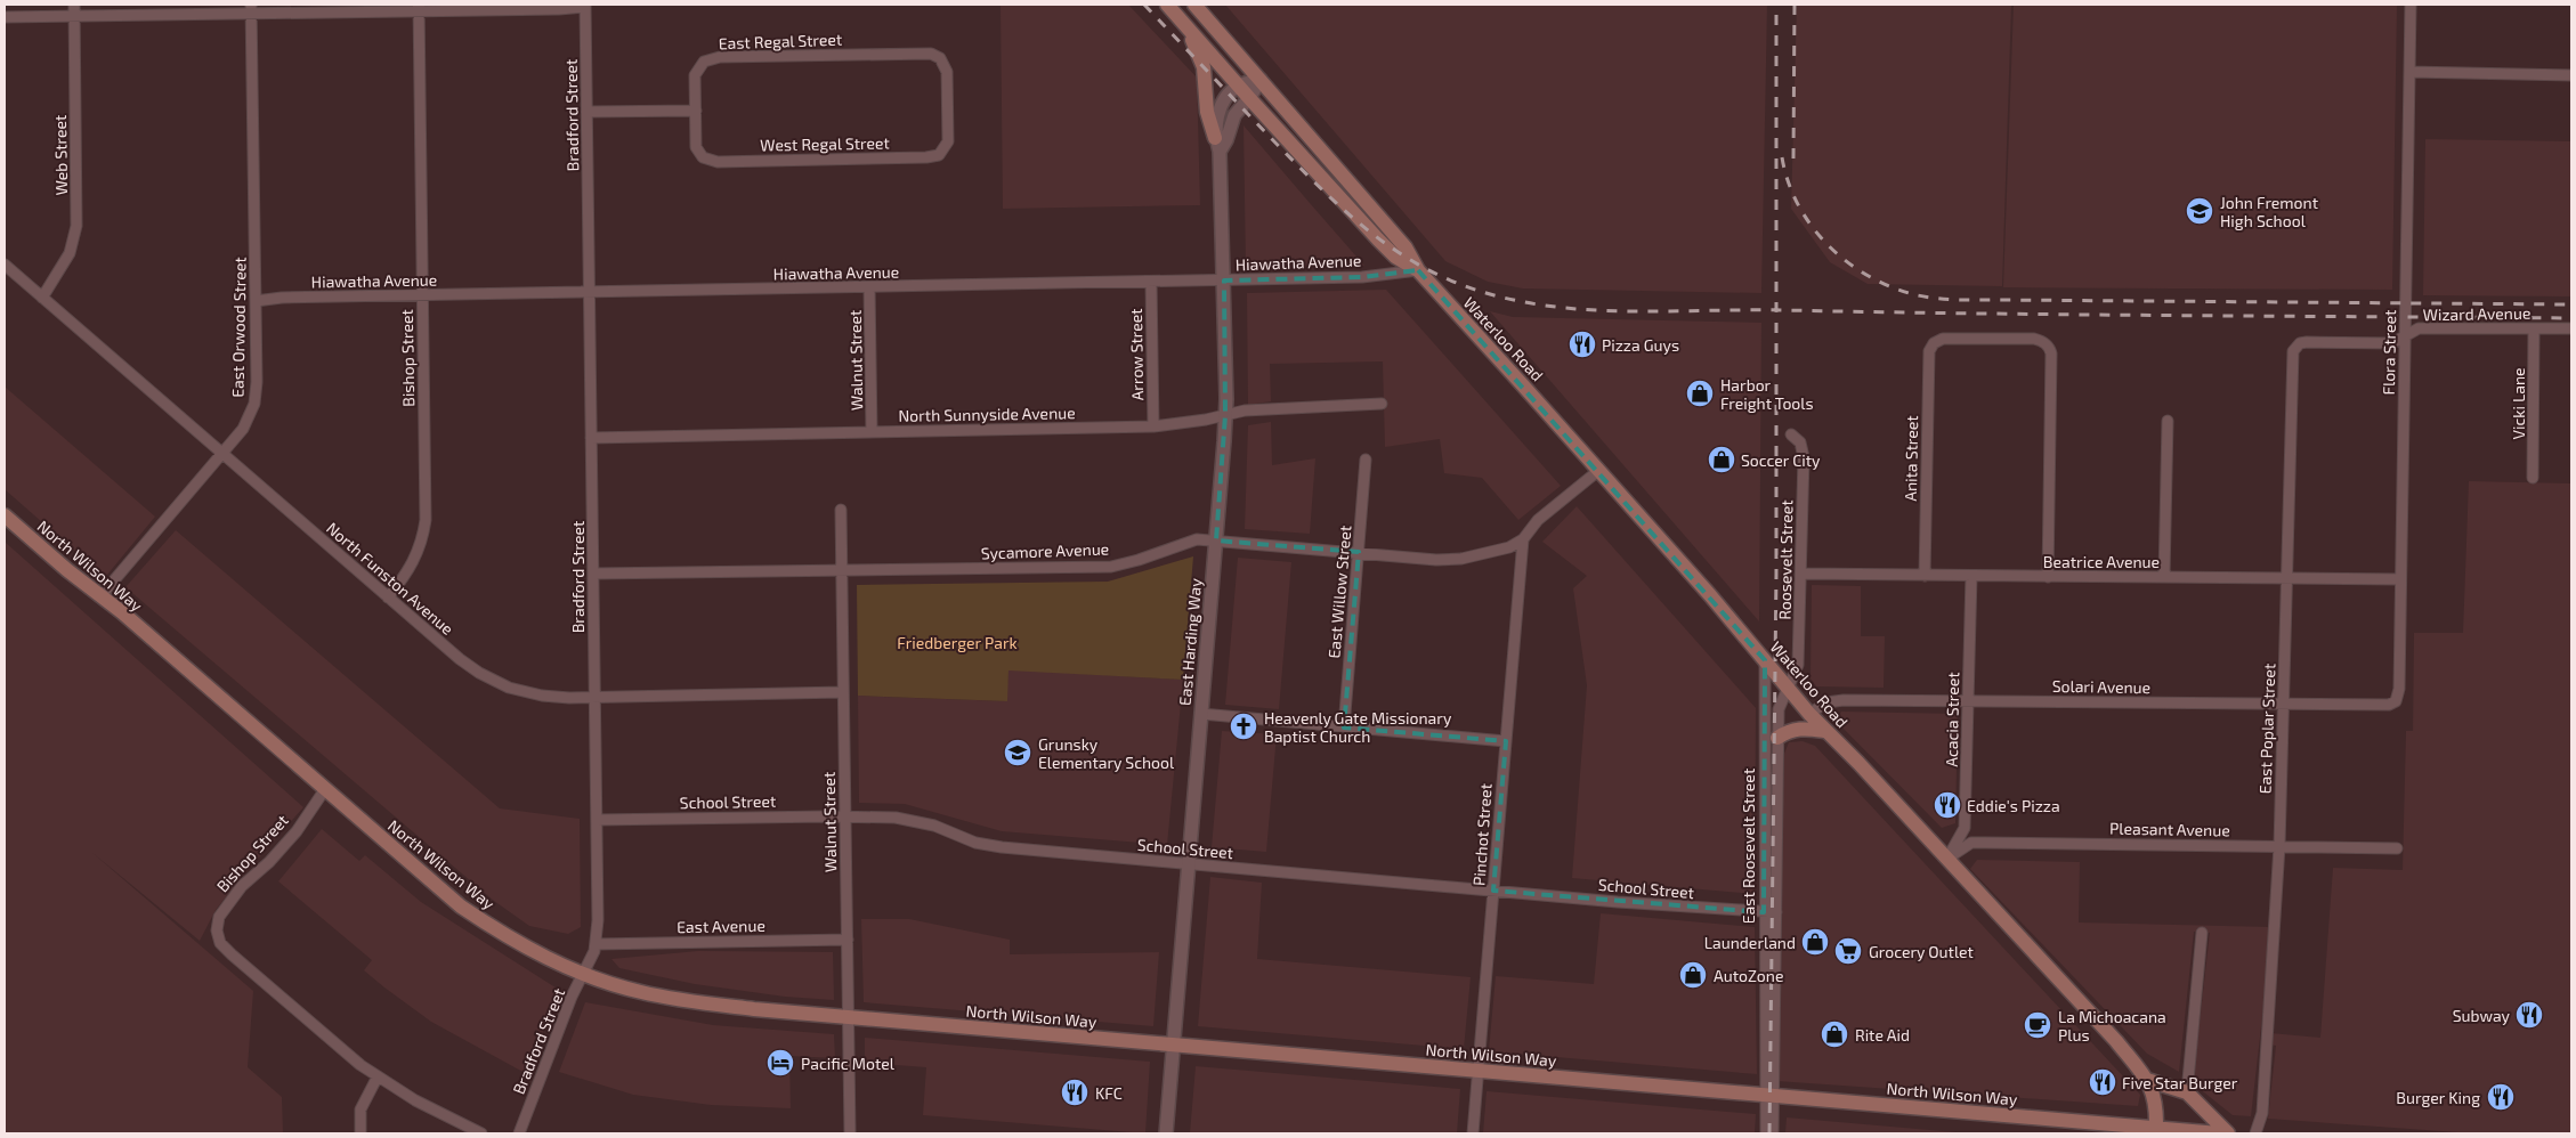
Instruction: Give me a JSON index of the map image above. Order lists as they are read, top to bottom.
{
  "streets": {
    "main road": ["Waterloo Road", "North Wilson Way"],
    "street": [
      "East Regal Street",
      "Bradford Street",
      "West Regal Street",
      "Web Street",
      "Hiawatha Avenue",
      "Wizard Avenue",
      "East Orwood Street",
      "Flora Street",
      "Arrow Street",
      "Bishop Street",
      "Walnut Street",
      "Vicki Lane",
      "North Sunnyside Avenue",
      "Anita Street",
      "Sycamore Avenue",
      "Roosevelt Street",
      "Beatrice Avenue",
      "North Funston Avenue",
      "East Willow Street",
      "East Harding Way",
      "Solari Avenue",
      "Acacia Street",
      "East Poplar Street",
      "School Street",
      "Pleasant Avenue",
      "Pinchot Street",
      "East Roosevelt Street",
      "East Avenue"
    ]
  },
  "crossings": [
    ["East Regal Street", "West Regal Street"],
    ["Bradford Street", "Hiawatha Avenue"],
    ["Bradford Street", "North Sunnyside Avenue"],
    ["Bradford Street", "Sycamore Avenue"],
    ["Bradford Street", "North Wilson Way"],
    ["Bradford Street", "North Funston Avenue"],
    ["Bradford Street", "School Street"],
    ["Bradford Street", "East Avenue"],
    ["Web Street", "North Funston Avenue"],
    ["Hiawatha Avenue", "East Orwood Street"],
    ["Hiawatha Avenue", "Waterloo Road"],
    ["Hiawatha Avenue", "Arrow Street"],
    ["Hiawatha Avenue", "Bishop Street"],
    ["Hiawatha Avenue", "Walnut Street"],
    ["Hiawatha Avenue", "East Harding Way"],
    ["Wizard Avenue", "Flora Street"],
    ["Wizard Avenue", "Vicki Lane"],
    ["Wizard Avenue", "East Poplar Street"],
    ["East Orwood Street", "North Wilson Way"],
    ["East Orwood Street", "North Funston Avenue"],
    ["Waterloo Road", "Sycamore Avenue"],
    ["Waterloo Road", "Roosevelt Street"],
    ["Waterloo Road", "North Wilson Way"],
    ["Waterloo Road", "East Harding Way"],
    ["Waterloo Road", "Solari Avenue"],
    ["Waterloo Road", "Acacia Street"],
    ["Waterloo Road", "Pleasant Avenue"],
    ["Waterloo Road", "East Roosevelt Street"],
    ["Flora Street", "Beatrice Avenue"],
    ["Flora Street", "Solari Avenue"],
    ["Arrow Street", "North Sunnyside Avenue"],
    ["Bishop Street", "North Wilson Way"],
    ["Bishop Street", "North Funston Avenue"],
    ["Walnut Street", "North Sunnyside Avenue"],
    ["Walnut Street", "Sycamore Avenue"],
    ["Walnut Street", "North Wilson Way"],
    ["Walnut Street", "North Funston Avenue"],
    ["Walnut Street", "School Street"],
    ["Walnut Street", "East Avenue"],
    ["North Sunnyside Avenue", "East Harding Way"],
    ["Anita Street", "Beatrice Avenue"],
    ["Sycamore Avenue", "East Willow Street"],
    ["Sycamore Avenue", "East Harding Way"],
    ["Sycamore Avenue", "Pinchot Street"],
    ["Roosevelt Street", "Beatrice Avenue"],
    ["Roosevelt Street", "East Roosevelt Street"],
    ["Beatrice Avenue", "Acacia Street"],
    ["Beatrice Avenue", "East Poplar Street"],
    ["North Wilson Way", "East Harding Way"],
    ["North Wilson Way", "Pinchot Street"],
    ["North Wilson Way", "East Roosevelt Street"],
    ["East Harding Way", "School Street"],
    ["Solari Avenue", "Acacia Street"],
    ["Solari Avenue", "East Poplar Street"],
    ["Acacia Street", "Pleasant Avenue"],
    ["East Poplar Street", "Pleasant Avenue"],
    ["School Street", "Pinchot Street"],
    ["School Street", "East Roosevelt Street"]
  ],
  "parks": ["Friedberger Park"],
  "places": {
    "school or university": ["John Fremont High School", "Grunsky Elementary School"],
    "restaurant": [
      "Pizza Guys",
      "Eddie's Pizza",
      "Subway",
      "Five Star Burger",
      "KFC",
      "Burger King"
    ],
    "shop": [
      "Harbor Freight Tools",
      "Soccer City",
      "Launderland",
      "AutoZone",
      "Rite Aid"
    ],
    "church": ["Heavenly Gate Missionary Baptist Church"],
    "supermarket": ["Grocery Outlet"],
    "cafe": ["La Michoacana Plus"],
    "hotel": ["Pacific Motel"]
  }
}
